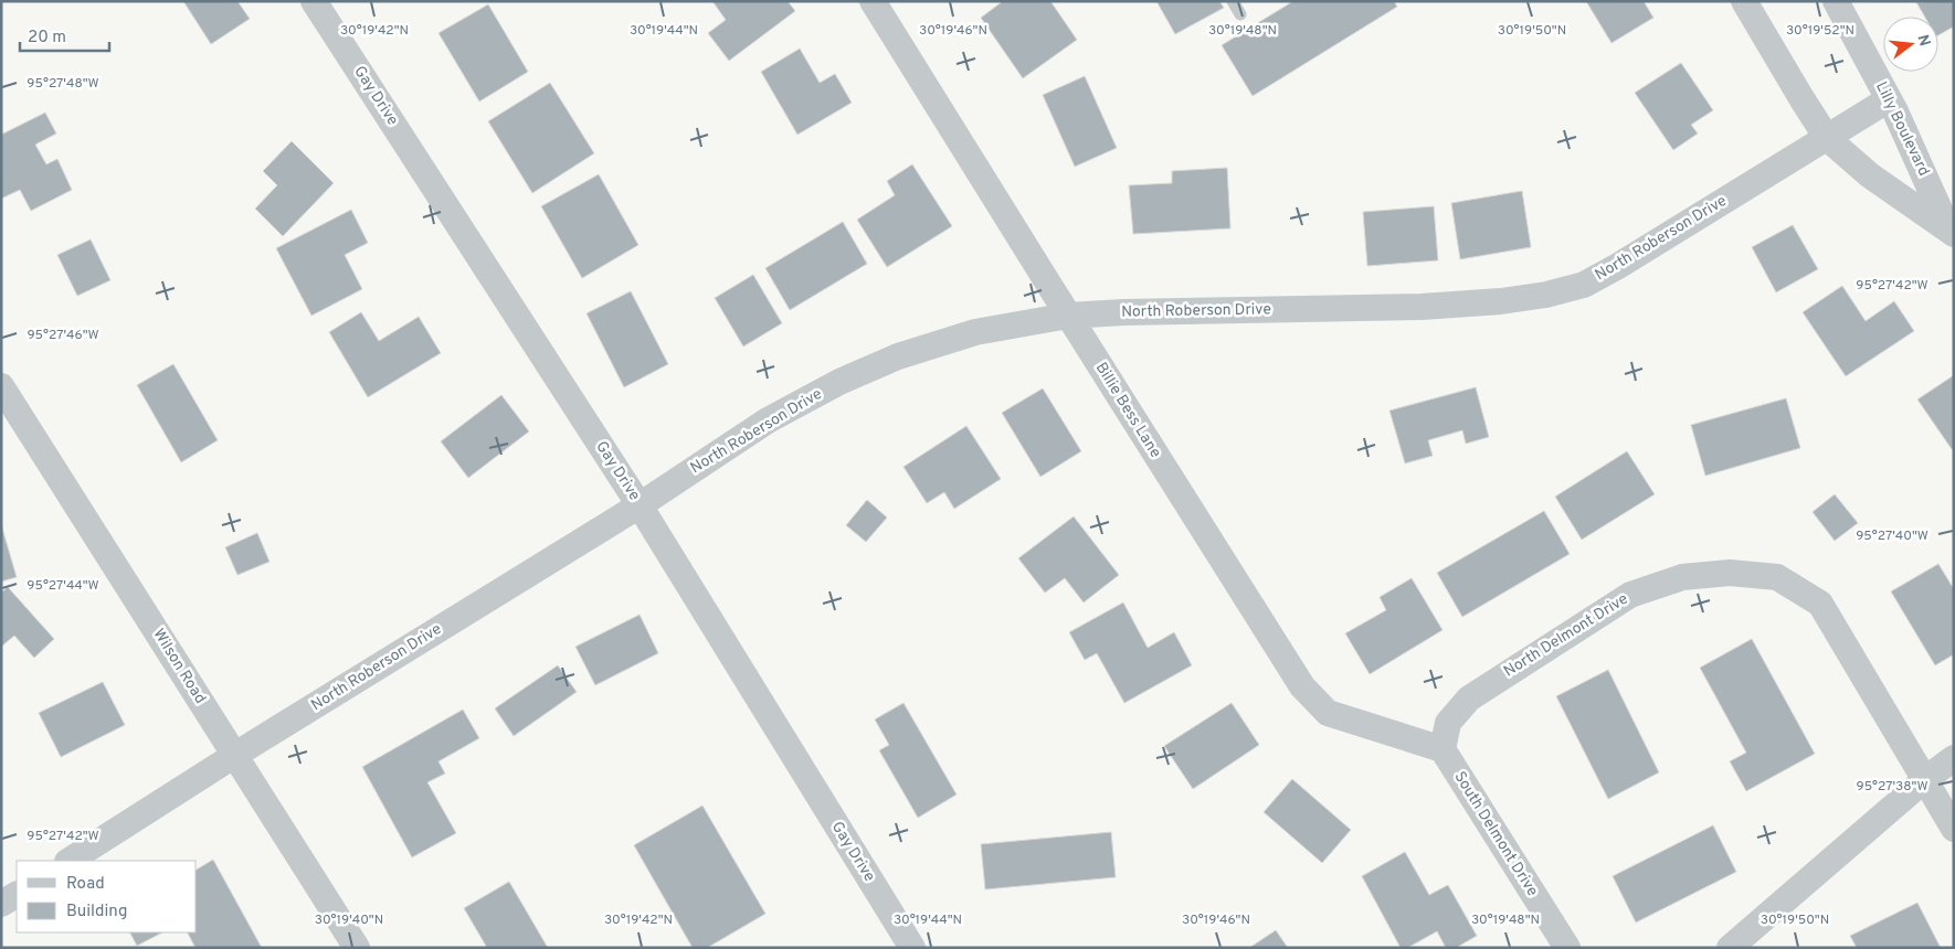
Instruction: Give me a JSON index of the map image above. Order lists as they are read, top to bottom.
{
  "streets": {
    "street": [
      "Gay Drive",
      "Lilly Boulevard",
      "North Roberson Drive",
      "Billie Bess Lane",
      "North Delmont Drive",
      "Wilson Road",
      "South Delmont Drive"
    ]
  },
  "crossings": [
    ["Gay Drive", "North Roberson Drive"],
    ["Lilly Boulevard", "North Roberson Drive"],
    ["North Roberson Drive", "Billie Bess Lane"],
    ["North Roberson Drive", "Wilson Road"],
    ["Billie Bess Lane", "North Delmont Drive"],
    ["Billie Bess Lane", "South Delmont Drive"],
    ["North Delmont Drive", "South Delmont Drive"]
  ],
  "legend": ["Road", "Building"],
  "scale_bar": "20 m",
  "north": "right",
  "coordinates": [
    "30°19'42\"N",
    "30°19'44\"N",
    "30°19'46\"N",
    "30°19'48\"N",
    "30°19'50\"N",
    "30°19'52\"N",
    "95°27'48\"W",
    "95°27'42\"W",
    "95°27'46\"W",
    "95°27'40\"W",
    "95°27'44\"W",
    "95°27'38\"W",
    "30°19'40\"N"
  ]
}
